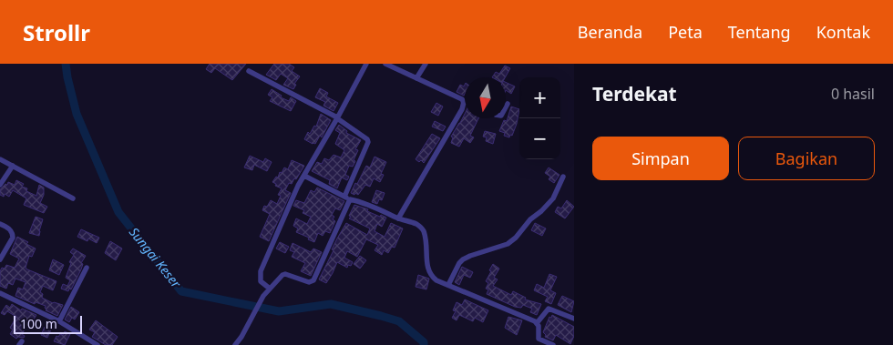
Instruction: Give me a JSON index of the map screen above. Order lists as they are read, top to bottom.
{
  "water": ["Sungai Keser"],
  "scale_bar": "100 m",
  "north": "bottom",
  "page": {
    "header": "Strollr",
    "nav": [
      "Beranda",
      "Peta",
      "Tentang",
      "Kontak"
    ],
    "heading": ["Terdekat", "0 hasil"],
    "map_buttons": ["+", "−"],
    "buttons": ["Simpan", "Bagikan"],
    "scale": "100 m"
  }
}
